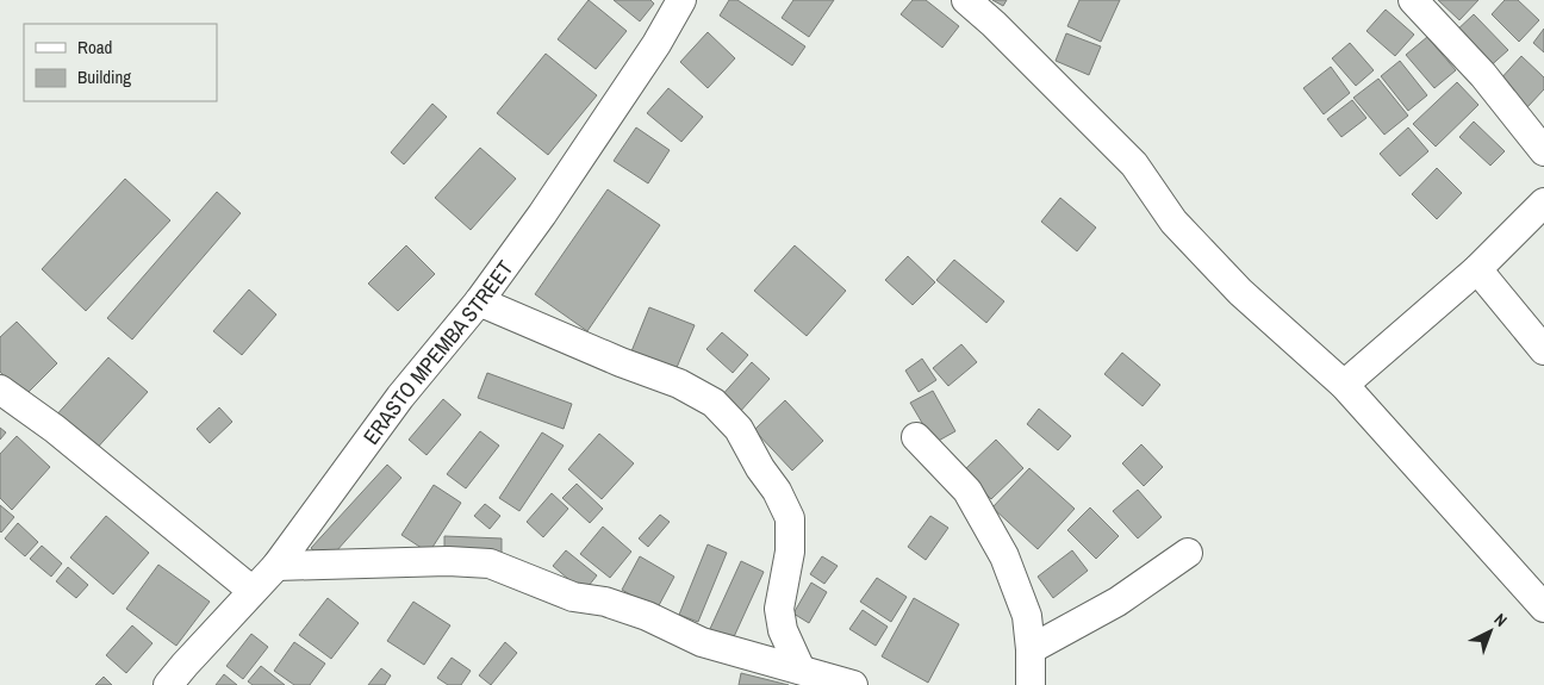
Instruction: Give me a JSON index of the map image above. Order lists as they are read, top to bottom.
{
  "streets": {
    "street": ["ERASTO MPEMBA STREET"]
  },
  "legend": ["Road", "Building"],
  "north": "top right"
}
